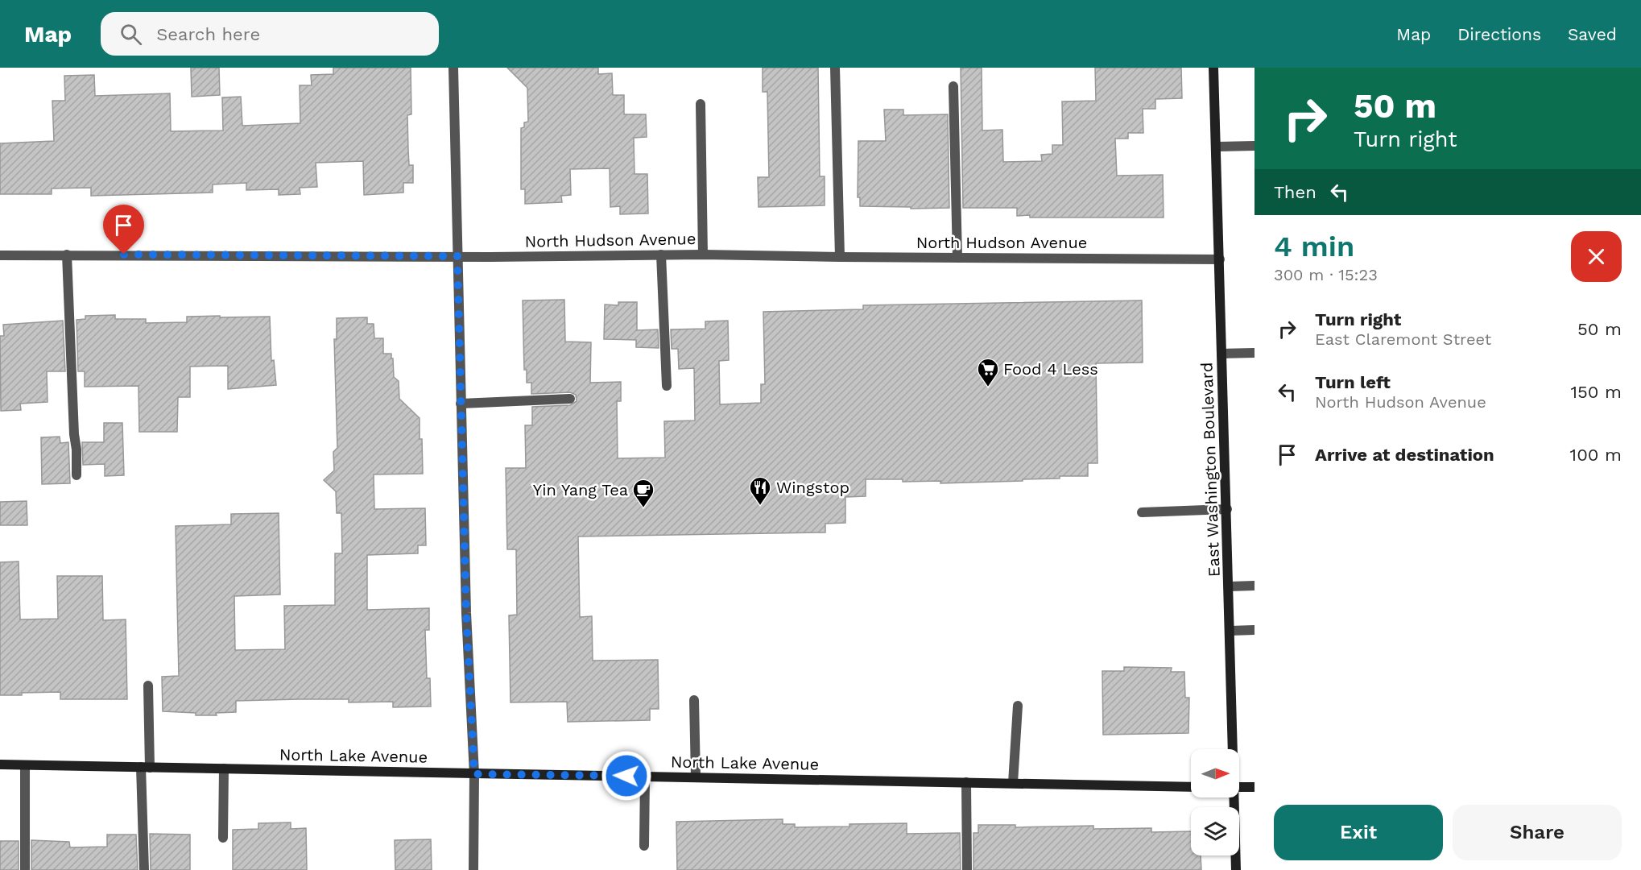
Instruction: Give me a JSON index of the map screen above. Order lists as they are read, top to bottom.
{
  "streets": {
    "main road": ["East Washington Boulevard", "North Lake Avenue"],
    "street": ["North Hudson Avenue"]
  },
  "crossings": [
    ["North Hudson Avenue", "East Washington Boulevard"]
  ],
  "places": {
    "supermarket": ["Food 4 Less"],
    "restaurant": ["Wingstop"],
    "cafe": ["Yin Yang Tea"]
  },
  "north": "right",
  "page": {
    "header": "Map",
    "search": "Search here",
    "nav": ["Map", "Directions", "Saved"],
    "turn": ["50 m", "Turn right"],
    "then": "Then",
    "heading": ["4 min", "300 m · 15:23"],
    "list": [
      {
        "name": "Turn right",
        "note": "East Claremont Street",
        "value": "50 m"
      },
      {
        "name": "Turn left",
        "note": "North Hudson Avenue",
        "value": "150 m"
      },
      {
        "name": "Arrive at destination",
        "value": "100 m"
      }
    ],
    "buttons": ["Exit", "Share"]
  }
}
